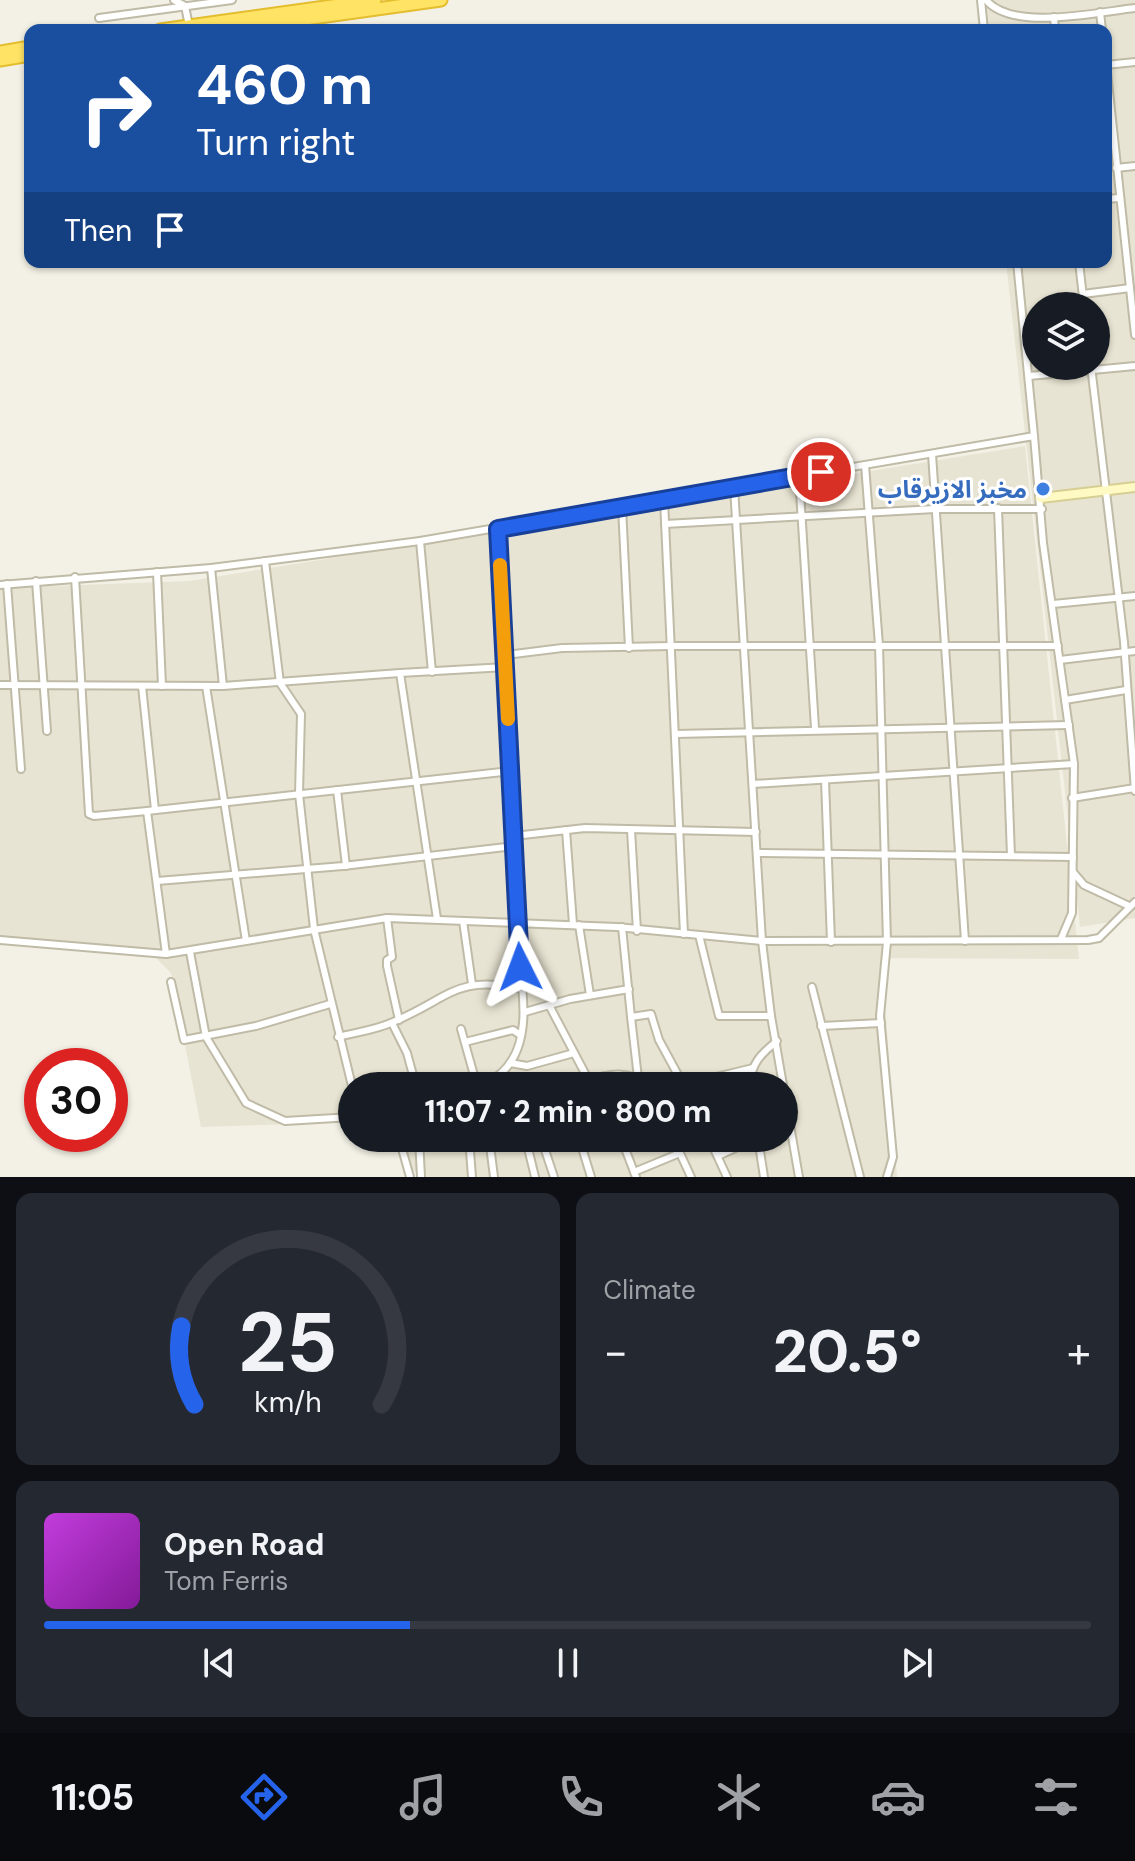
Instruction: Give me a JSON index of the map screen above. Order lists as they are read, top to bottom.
{
  "places": ["مخبز الازيرقاب"],
  "page": {
    "turn": ["460 m", "Turn right"],
    "then": "Then",
    "limit": "30",
    "trip": "11:07 · 2 min · 800 m",
    "tile": "Climate",
    "heat": ["−", "20.5°", "+"],
    "song": ["Open Road", "Tom Ferris"],
    "tabs": "11:05",
    "gauge": ["25", "km/h"]
  }
}
